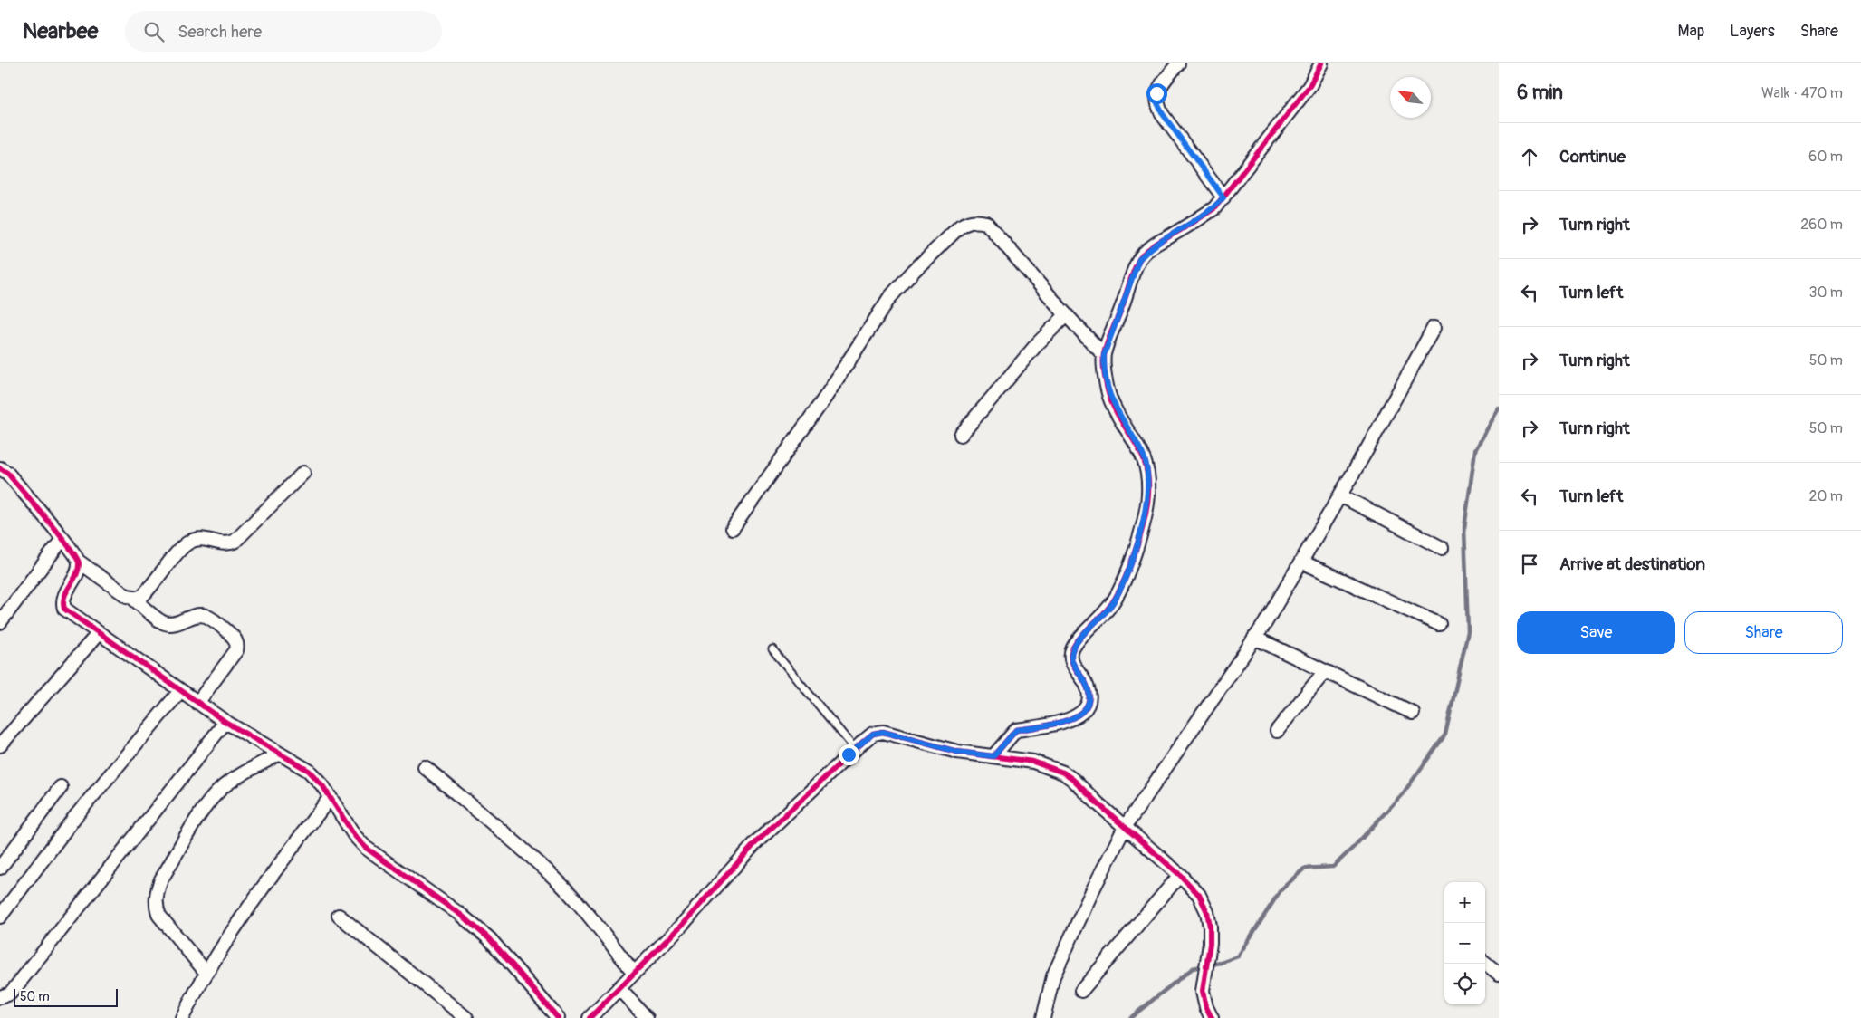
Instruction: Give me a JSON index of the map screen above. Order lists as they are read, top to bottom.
{
  "scale_bar": "50 m",
  "north": "top left",
  "page": {
    "header": "Nearbee",
    "search": "Search here",
    "nav": ["Map", "Layers", "Share"],
    "heading": ["6 min", "Walk · 470 m"],
    "list": [
      ["Continue", "60 m"],
      ["Turn right", "260 m"],
      ["Turn left", "30 m"],
      ["Turn right", "50 m"],
      ["Turn right", "50 m"],
      ["Turn left", "20 m"],
      "Arrive at destination"
    ],
    "buttons": ["Save", "Share"],
    "map_buttons": ["+", "−"],
    "scale": "50 m"
  }
}
